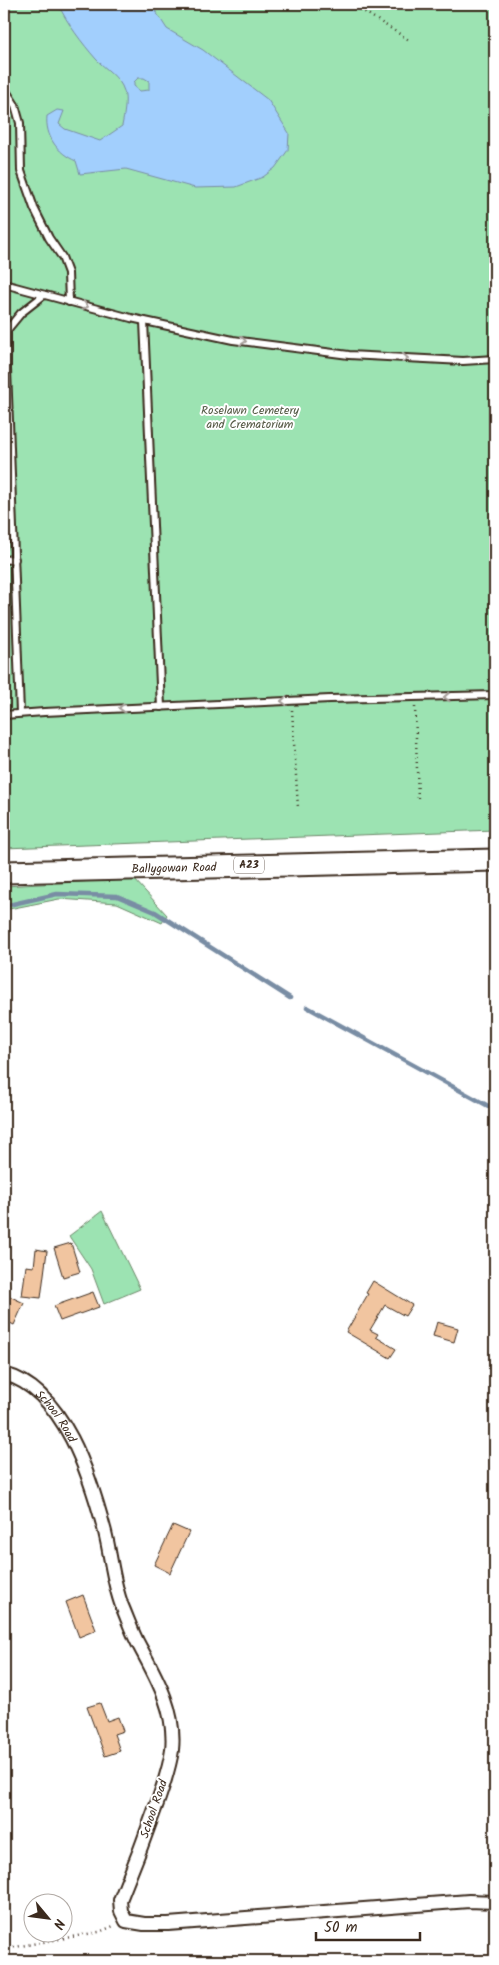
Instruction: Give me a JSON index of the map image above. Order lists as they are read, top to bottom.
{
  "streets": {
    "main road": ["A23", "Ballygowan Road"],
    "street": ["School Road"]
  },
  "parks": ["Roselawn Cemetery and Crematorium"],
  "scale_bar": "50 m",
  "north": "bottom right"
}
